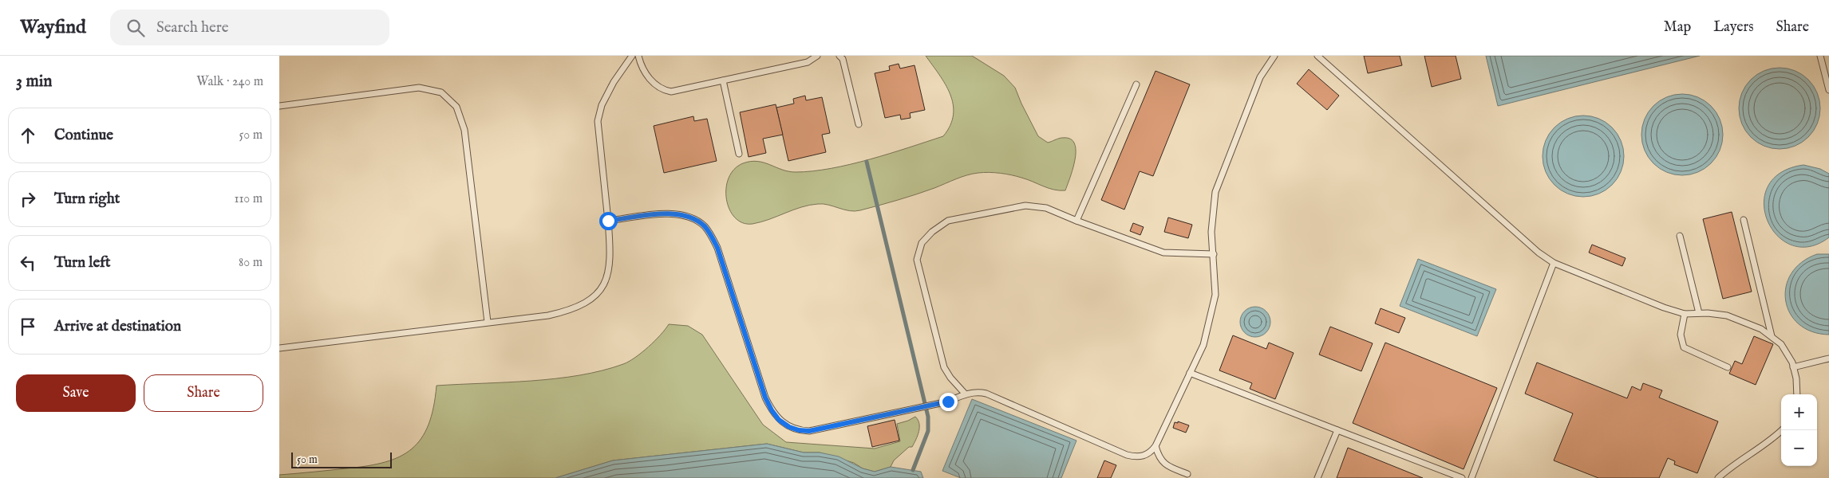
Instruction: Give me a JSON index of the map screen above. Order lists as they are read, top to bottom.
{
  "scale_bar": "50 m",
  "page": {
    "header": "Wayfind",
    "search": "Search here",
    "nav": ["Map", "Layers", "Share"],
    "heading": ["3 min", "Walk · 240 m"],
    "list": [
      ["Continue", "50 m"],
      ["Turn right", "110 m"],
      ["Turn left", "80 m"],
      "Arrive at destination"
    ],
    "buttons": ["Save", "Share"],
    "map_buttons": ["+", "−"],
    "scale": "50 m"
  }
}
